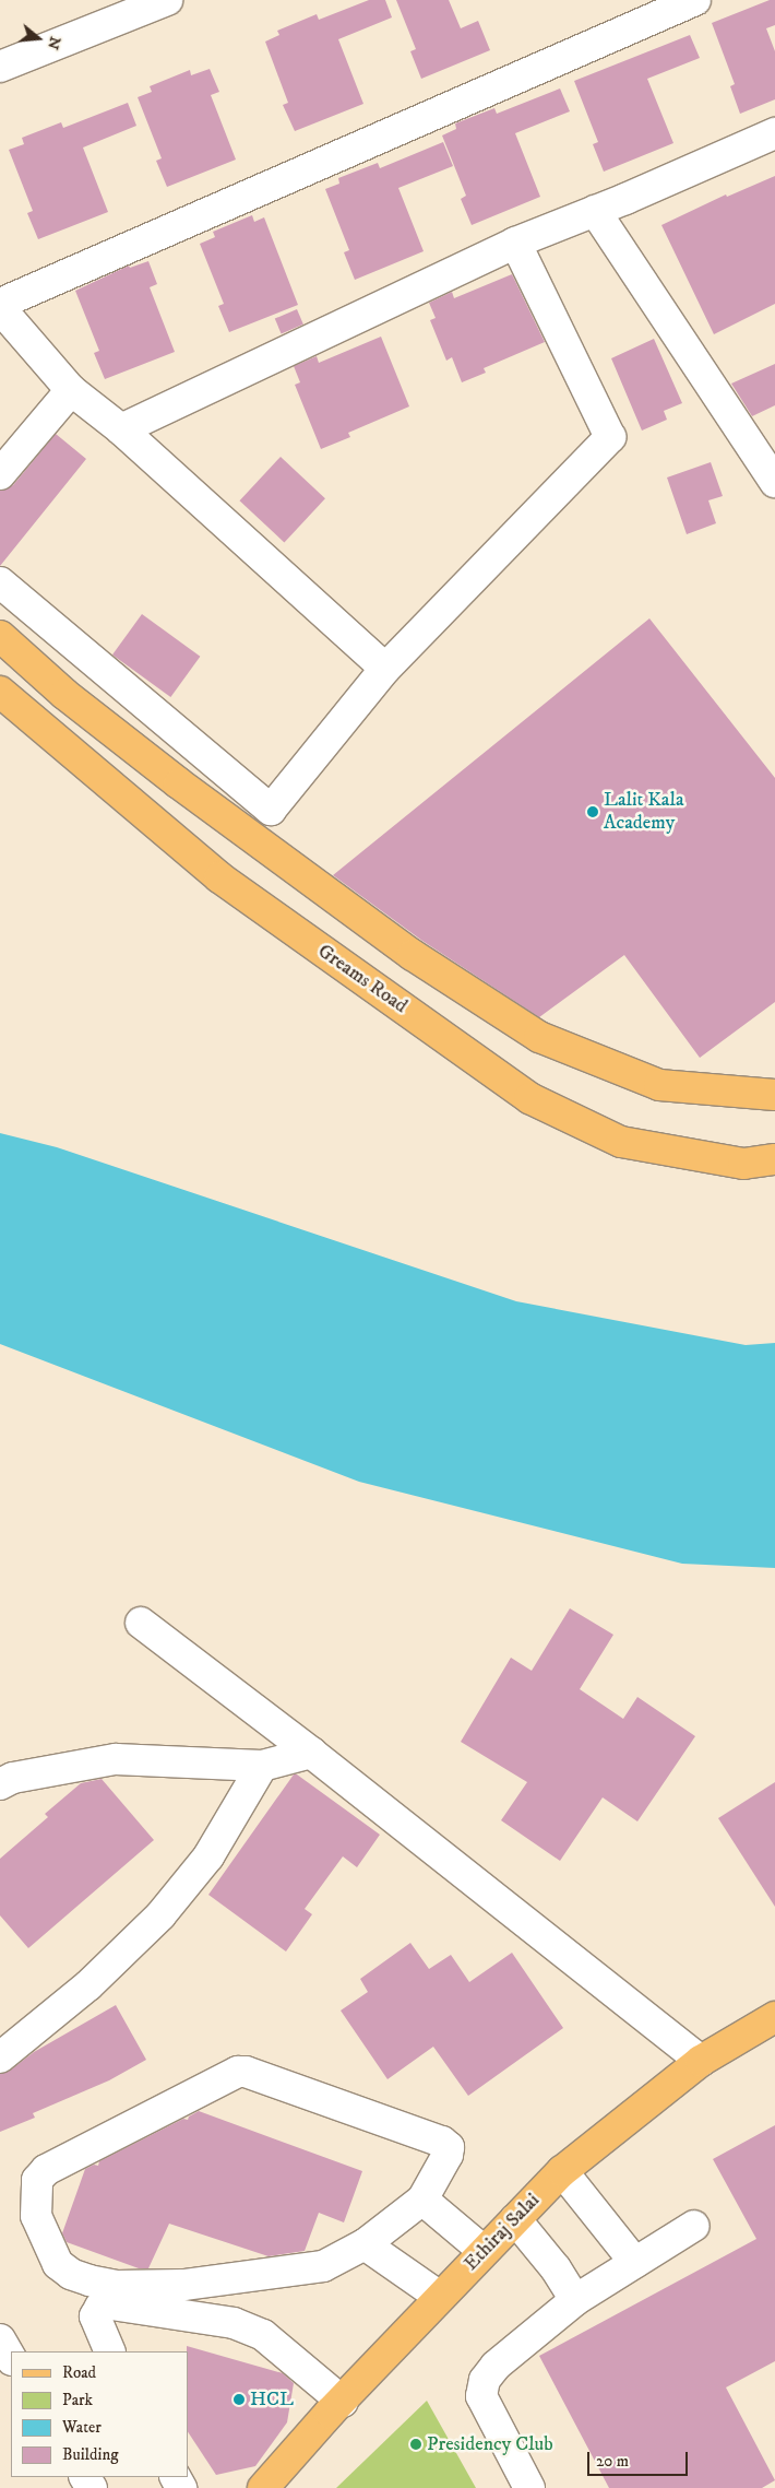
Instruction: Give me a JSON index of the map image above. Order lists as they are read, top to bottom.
{
  "streets": {
    "main road": ["Greams Road", "Ethiraj Salai"]
  },
  "places": ["Lalit Kala Academy", "HCL", "Presidency Club"],
  "legend": [
    "Road",
    "Park",
    "Water",
    "Building"
  ],
  "scale_bar": "20 m",
  "north": "right"
}
